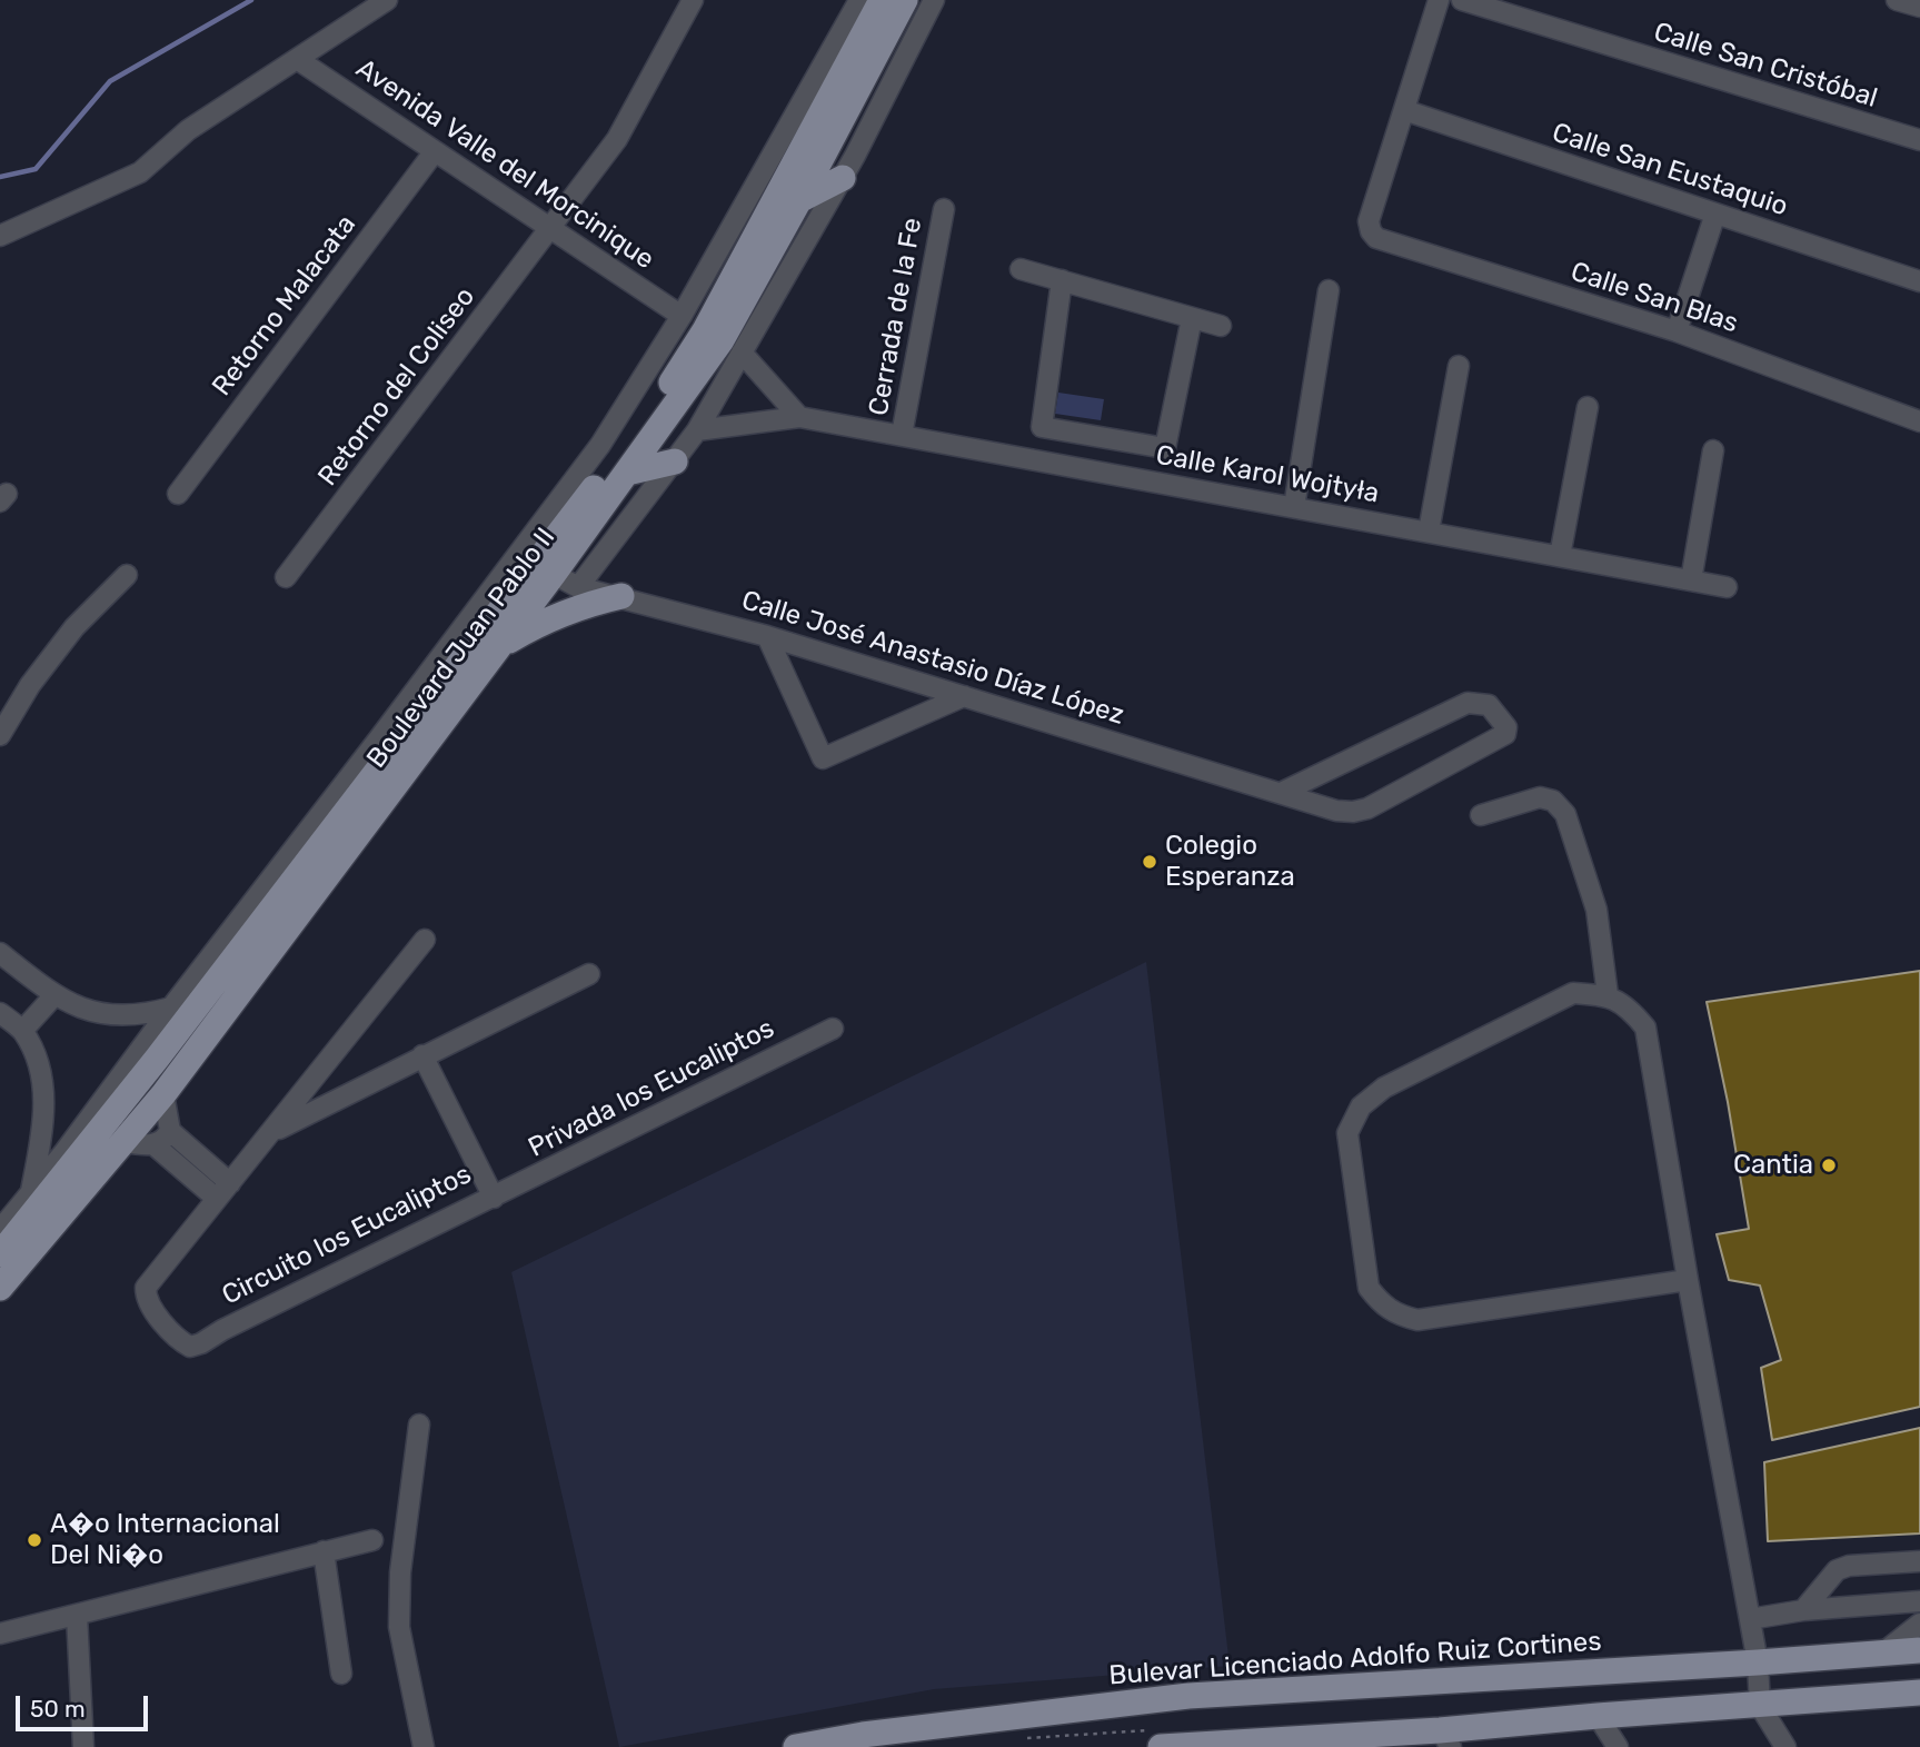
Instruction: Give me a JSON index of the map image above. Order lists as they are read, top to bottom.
{
  "streets": {
    "main road": ["Boulevard Juan Pablo II", "Bulevar Licenciado Adolfo Ruiz Cortines"],
    "street": [
      "Calle San Cristóbal",
      "Avenida Valle del Morcinique",
      "Calle San Eustaquio",
      "Calle San Blas",
      "Retorno Malacata",
      "Cerrada de la Fe",
      "Retorno del Coliseo",
      "Calle Karol Wojtyła",
      "Calle José Anastasio Díaz López",
      "Privada los Eucaliptos",
      "Circuito los Eucaliptos"
    ]
  },
  "crossings": [
    ["Avenida Valle del Morcinique", "Retorno Malacata"],
    ["Avenida Valle del Morcinique", "Retorno del Coliseo"],
    ["Avenida Valle del Morcinique", "Boulevard Juan Pablo II"],
    ["Calle San Eustaquio", "Calle San Blas"],
    ["Cerrada de la Fe", "Calle Karol Wojtyła"],
    ["Boulevard Juan Pablo II", "Calle José Anastasio Díaz López"],
    ["Privada los Eucaliptos", "Circuito los Eucaliptos"]
  ],
  "places": ["Colegio Esperanza", "Cantia", "A�o Internacional Del Ni�o"],
  "scale_bar": "50 m"
}
